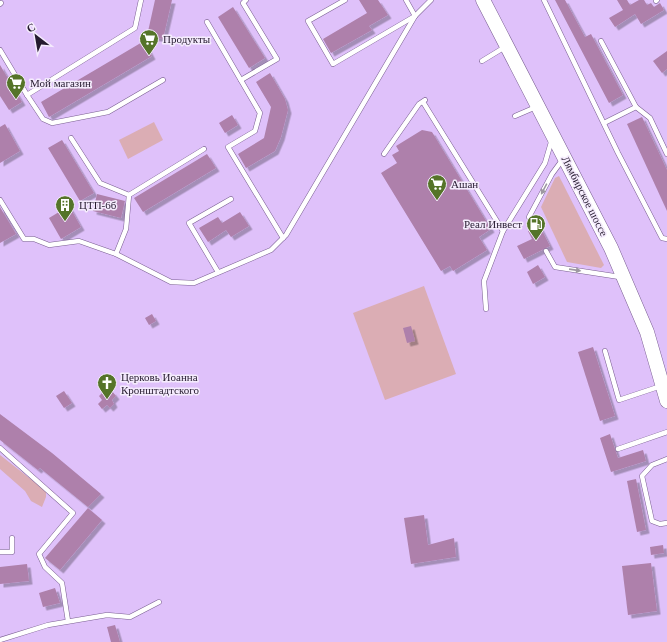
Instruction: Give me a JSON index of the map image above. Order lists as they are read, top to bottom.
{
  "streets": {
    "main road": ["Лямбирское шоссе"]
  },
  "places": {
    "supermarket": ["Продукты", "Мой магазин", "Ашан"],
    "building": ["ЦТП-6б"],
    "fuel station": ["Реал Инвест"],
    "church": ["Церковь Иоанна Кронштадтского"]
  },
  "north": "top left"
}
